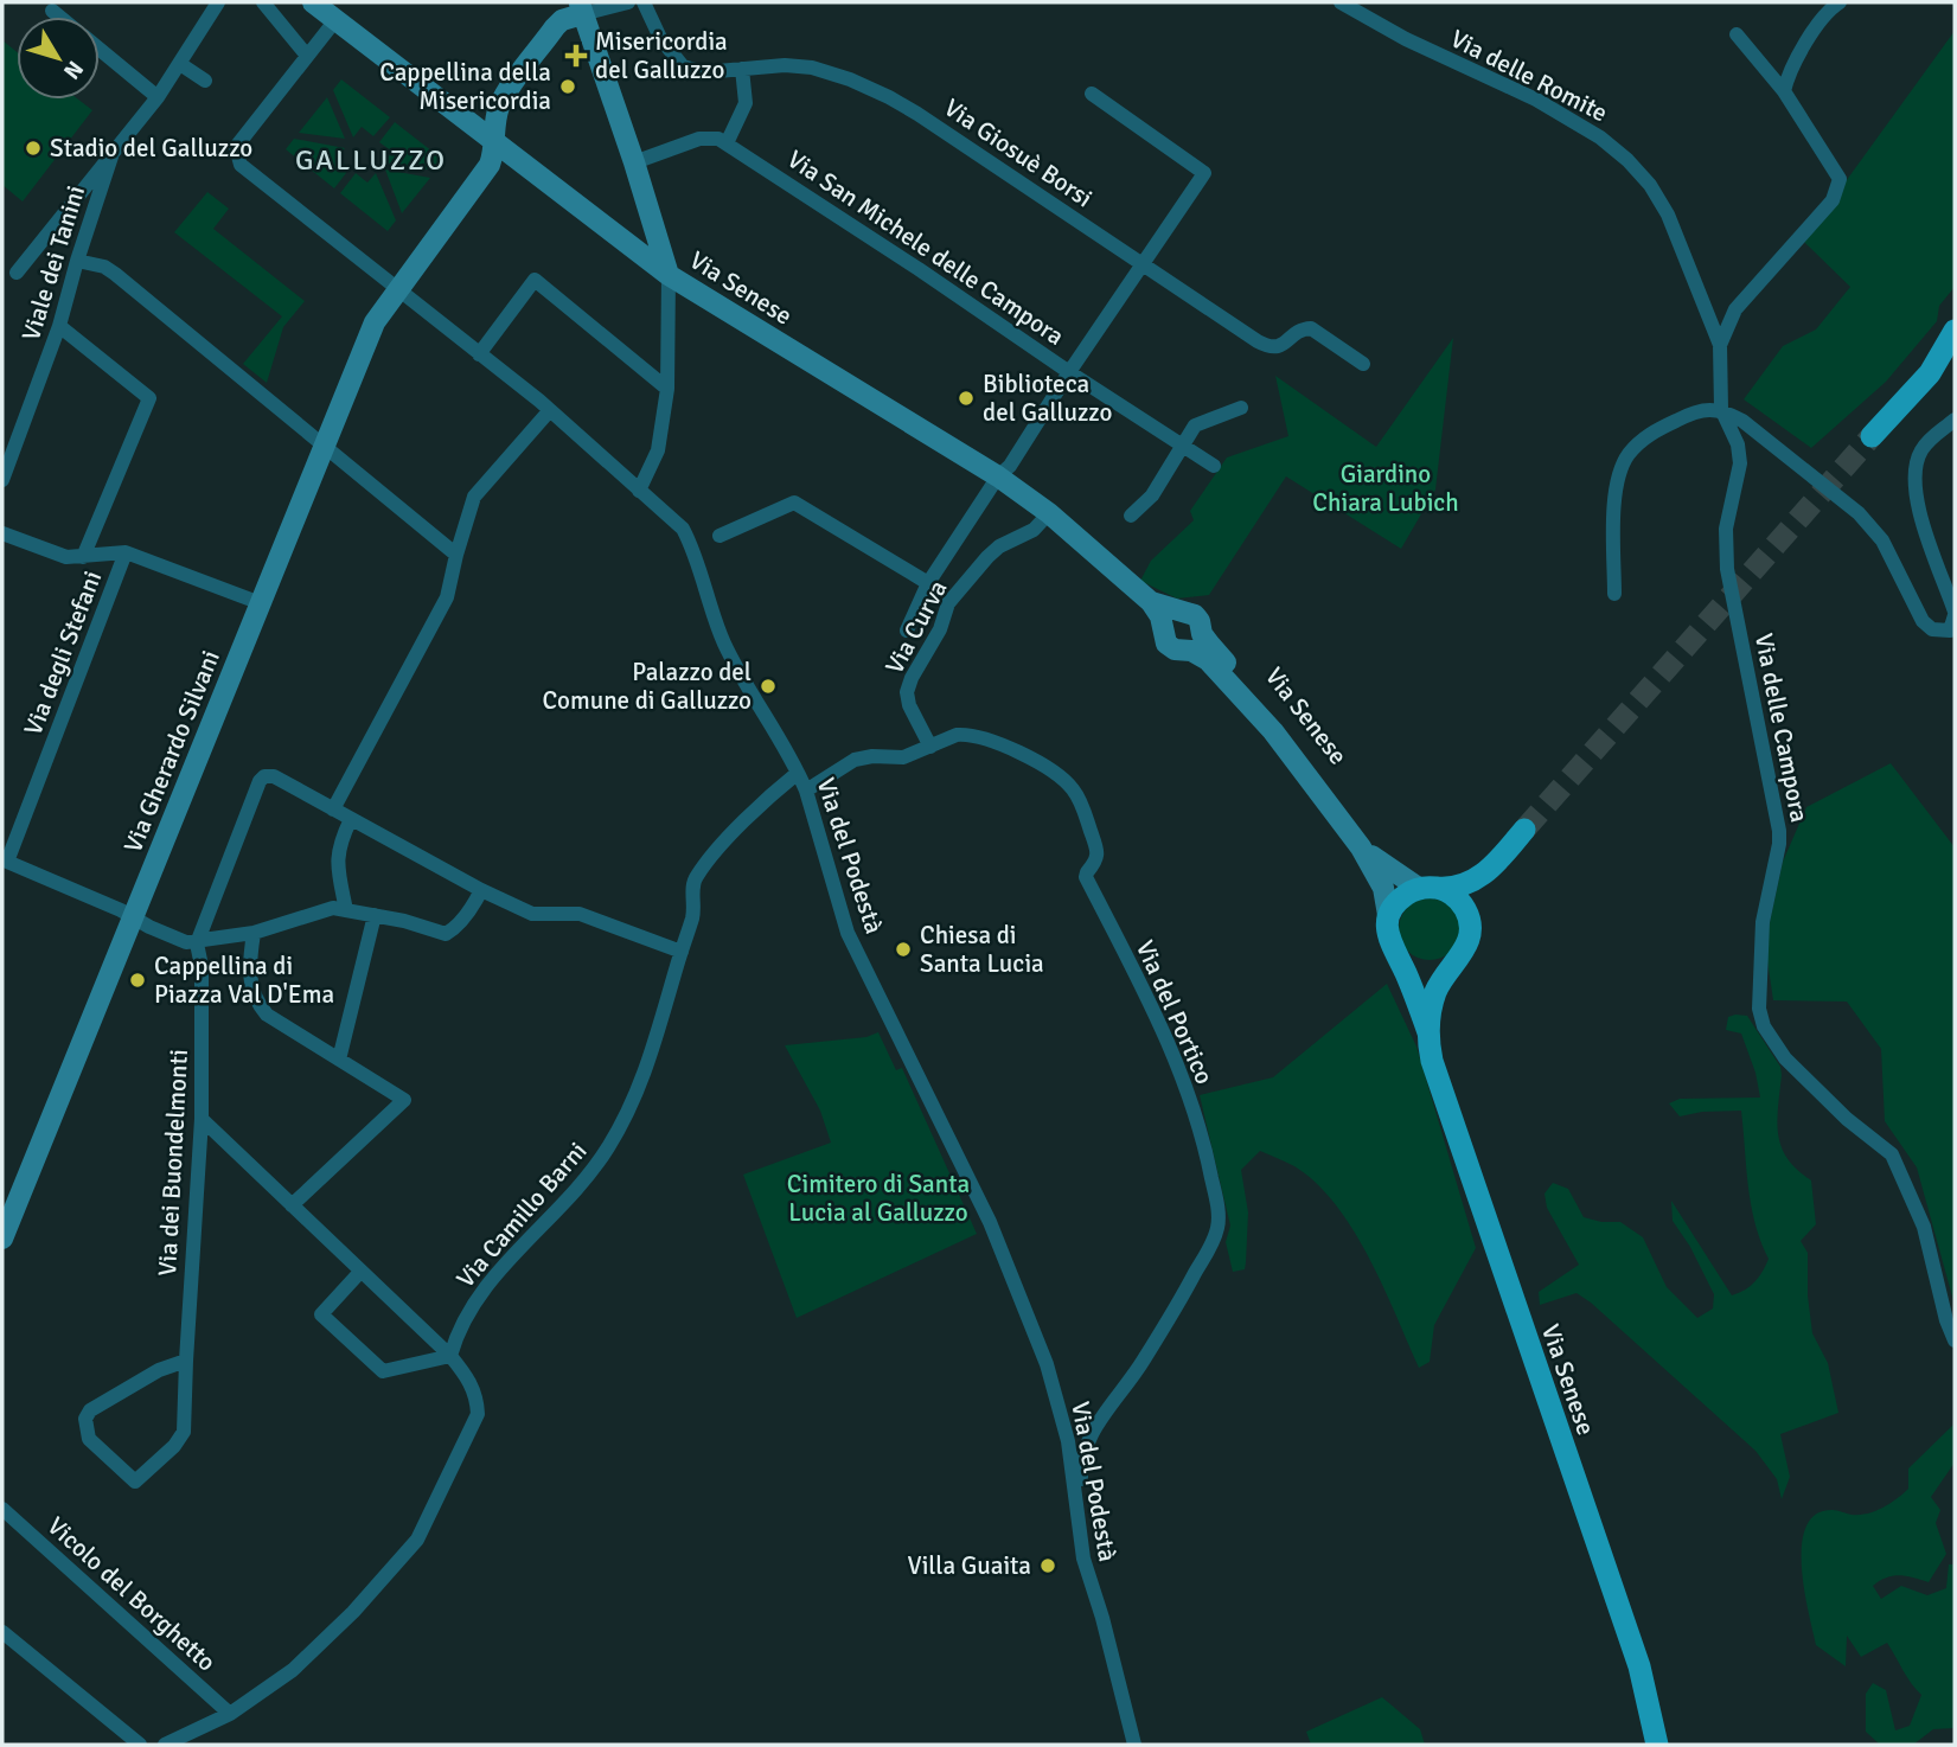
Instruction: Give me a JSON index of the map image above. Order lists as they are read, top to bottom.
{
  "streets": {
    "main road": ["Via Senese", "Via Gherardo Silvani"],
    "street": [
      "Via delle Romite",
      "Via Giosuè Borsi",
      "Via San Michele delle Campora",
      "Viale dei Tanini",
      "Via Curva",
      "Via degli Stefani",
      "Via delle Campora",
      "Via del Podestà",
      "Via del Portico",
      "Via dei Buondelmonti",
      "Via Camillo Barni",
      "Vicolo del Borghetto"
    ]
  },
  "crossings": [
    ["Via delle Romite", "Via delle Campora"],
    ["Via Senese", "Via Curva"],
    ["Via Senese", "Via Gherardo Silvani"],
    ["Via Curva", "Via del Portico"],
    ["Via Gherardo Silvani", "Via del Podestà"],
    ["Via del Podestà", "Via del Portico"],
    ["Via del Podestà", "Via Camillo Barni"]
  ],
  "districts": ["GALLUZZO"],
  "parks": ["Giardino Chiara Lubich", "Cimitero di Santa Lucia al Galluzzo"],
  "places": {
    "health": ["Misericordia del Galluzzo"],
    "other": [
      "Cappellina della Misericordia",
      "Stadio del Galluzzo",
      "Biblioteca del Galluzzo",
      "Palazzo del Comune di Galluzzo",
      "Chiesa di Santa Lucia",
      "Cappellina di Piazza Val D'Ema",
      "Villa Guaita"
    ]
  },
  "north": "bottom right"
}
